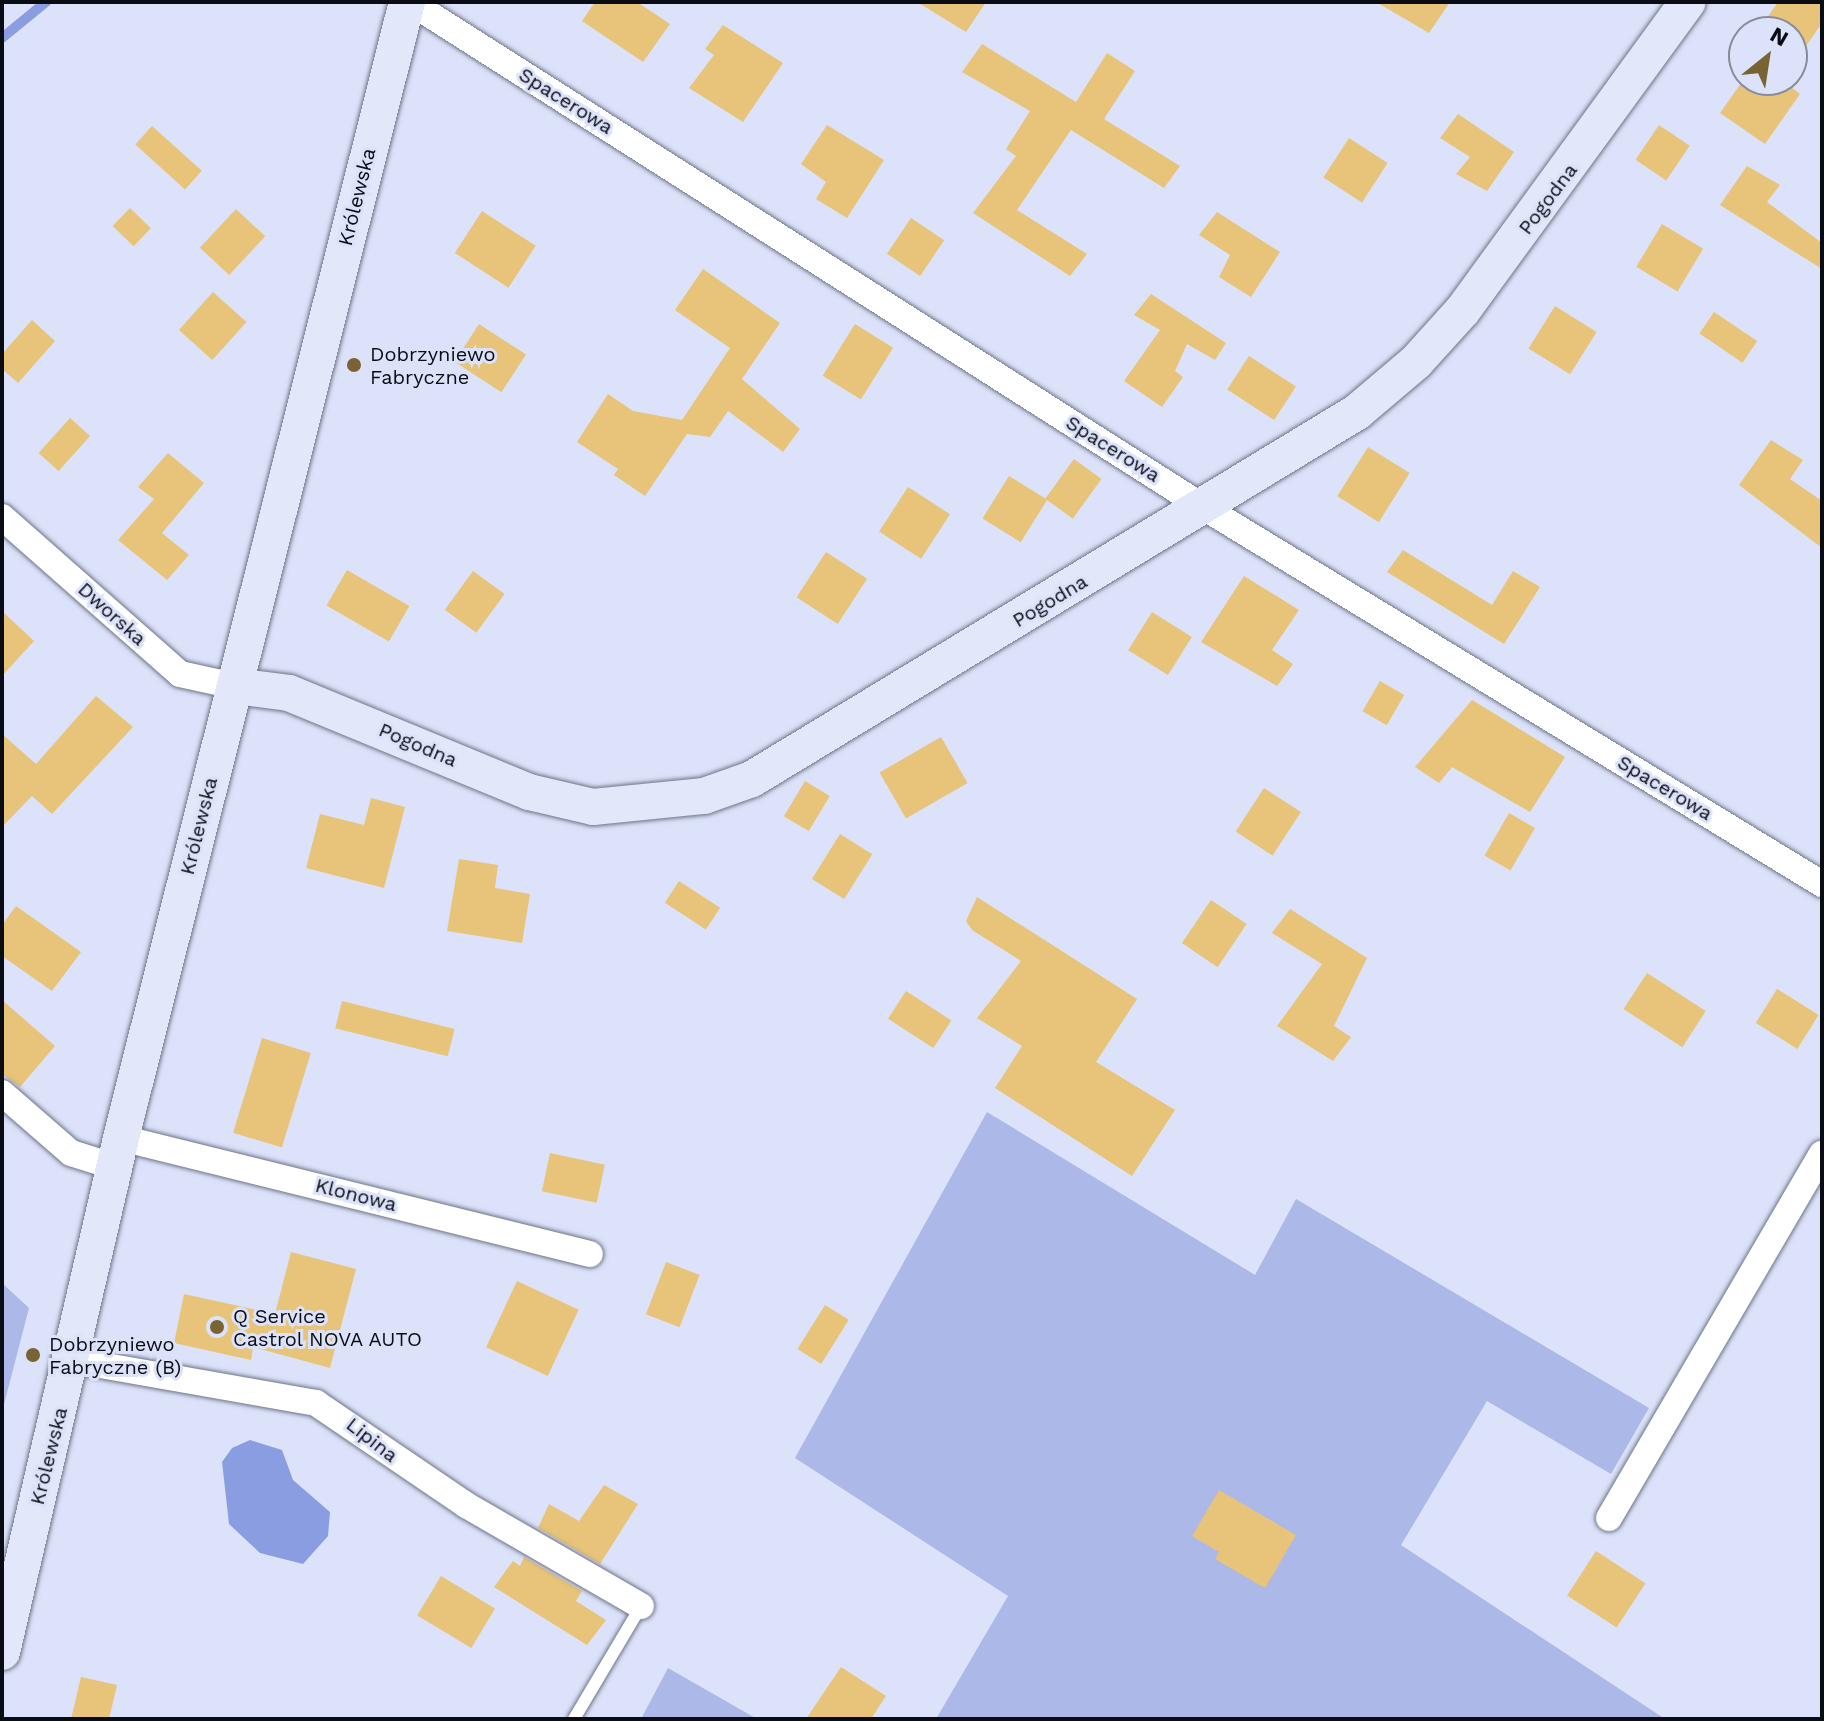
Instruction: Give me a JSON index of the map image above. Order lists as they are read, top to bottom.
{
  "streets": {
    "street": [
      "Spacerowa",
      "Królewska",
      "Pogodna",
      "Dworska",
      "Klonowa",
      "Lipina"
    ]
  },
  "crossings": [
    ["Spacerowa", "Królewska"],
    ["Spacerowa", "Pogodna"],
    ["Królewska", "Pogodna"],
    ["Królewska", "Dworska"],
    ["Królewska", "Klonowa"],
    ["Królewska", "Lipina"],
    ["Pogodna", "Dworska"]
  ],
  "places": ["Dobrzyniewo Fabryczne", "Q Service Castrol NOVA AUTO", "Dobrzyniewo Fabryczne (B)"],
  "north": "top right"
}
